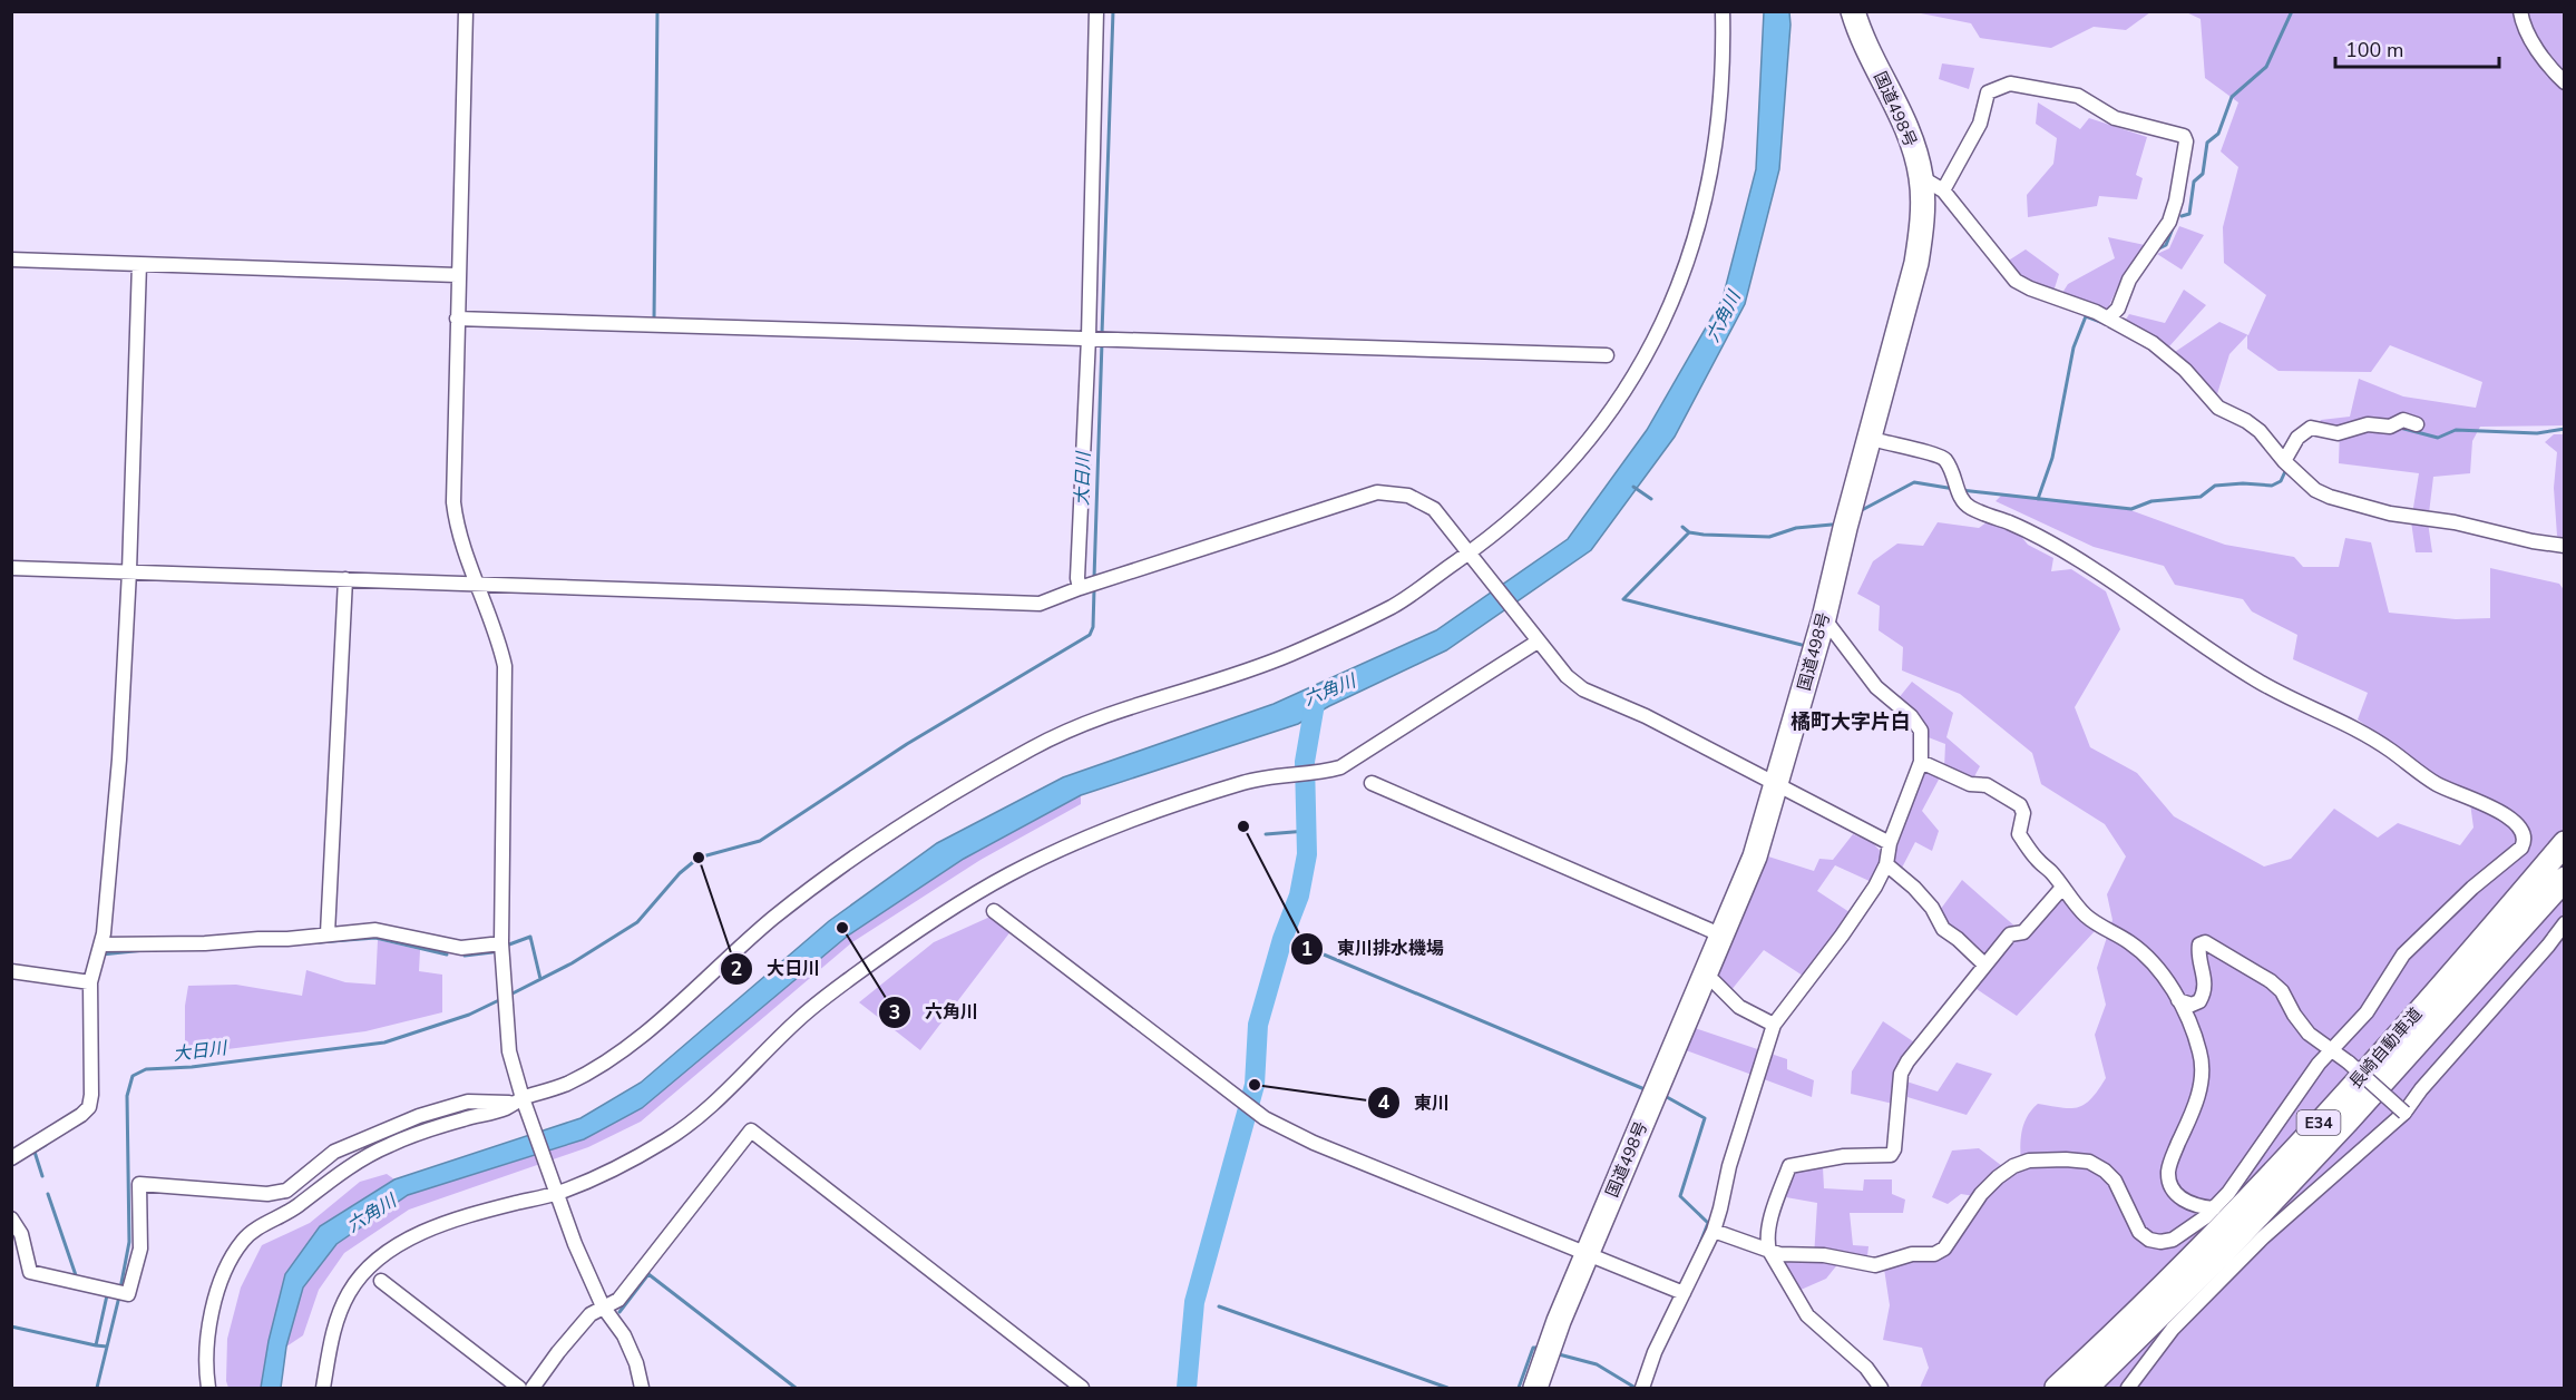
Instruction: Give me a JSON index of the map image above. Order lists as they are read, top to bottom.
{
  "streets": {
    "highway": ["国道498号", "長崎自動車道", "E34"]
  },
  "districts": ["橘町大字片白"],
  "water": ["六角川", "大日川"],
  "places": [
    "東川排水機場",
    "大日川",
    "六角川",
    "東川"
  ],
  "scale_bar": "100 m"
}
